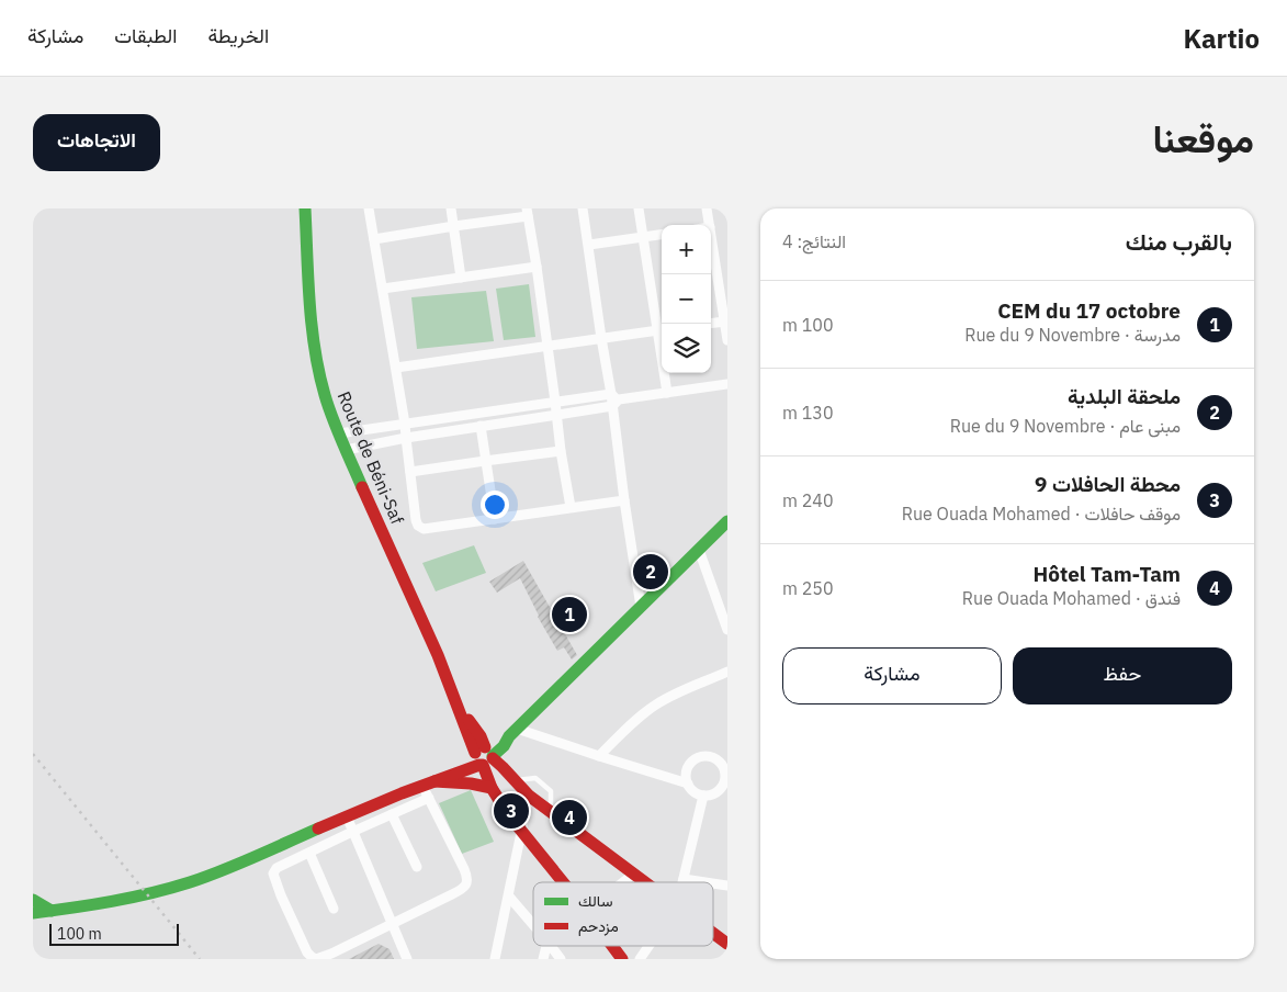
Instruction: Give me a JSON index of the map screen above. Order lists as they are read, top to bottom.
{
  "streets": {
    "main road": ["Route de Béni-Saf"]
  },
  "legend": ["سالك", "مزدحم"],
  "scale_bar": "100 m",
  "page": {
    "header": "Kartio",
    "nav": ["الخريطة", "الطبقات", "مشاركة"],
    "title": "موقعنا",
    "buttons": [
      "الاتجاهات",
      ["حفظ", "مشاركة"]
    ],
    "heading": ["بالقرب منك", "النتائج: 4"],
    "map_buttons": ["+", "−"],
    "list": [
      {
        "mark": "1",
        "name": "CEM du 17 octobre",
        "note": "مدرسة · Rue du 9 Novembre",
        "value": "100 m"
      },
      {
        "mark": "2",
        "name": "ملحقة البلدية",
        "note": "مبنى عام · Rue du 9 Novembre",
        "value": "130 m"
      },
      {
        "mark": "3",
        "name": "محطة الحافلات 9",
        "note": "موقف حافلات · Rue Ouada Mohamed",
        "value": "240 m"
      },
      {
        "mark": "4",
        "name": "Hôtel Tam-Tam",
        "note": "فندق · Rue Ouada Mohamed",
        "value": "250 m"
      }
    ],
    "pins": [
      "2",
      "1",
      "3",
      "4"
    ],
    "scale": "100 m"
  }
}
